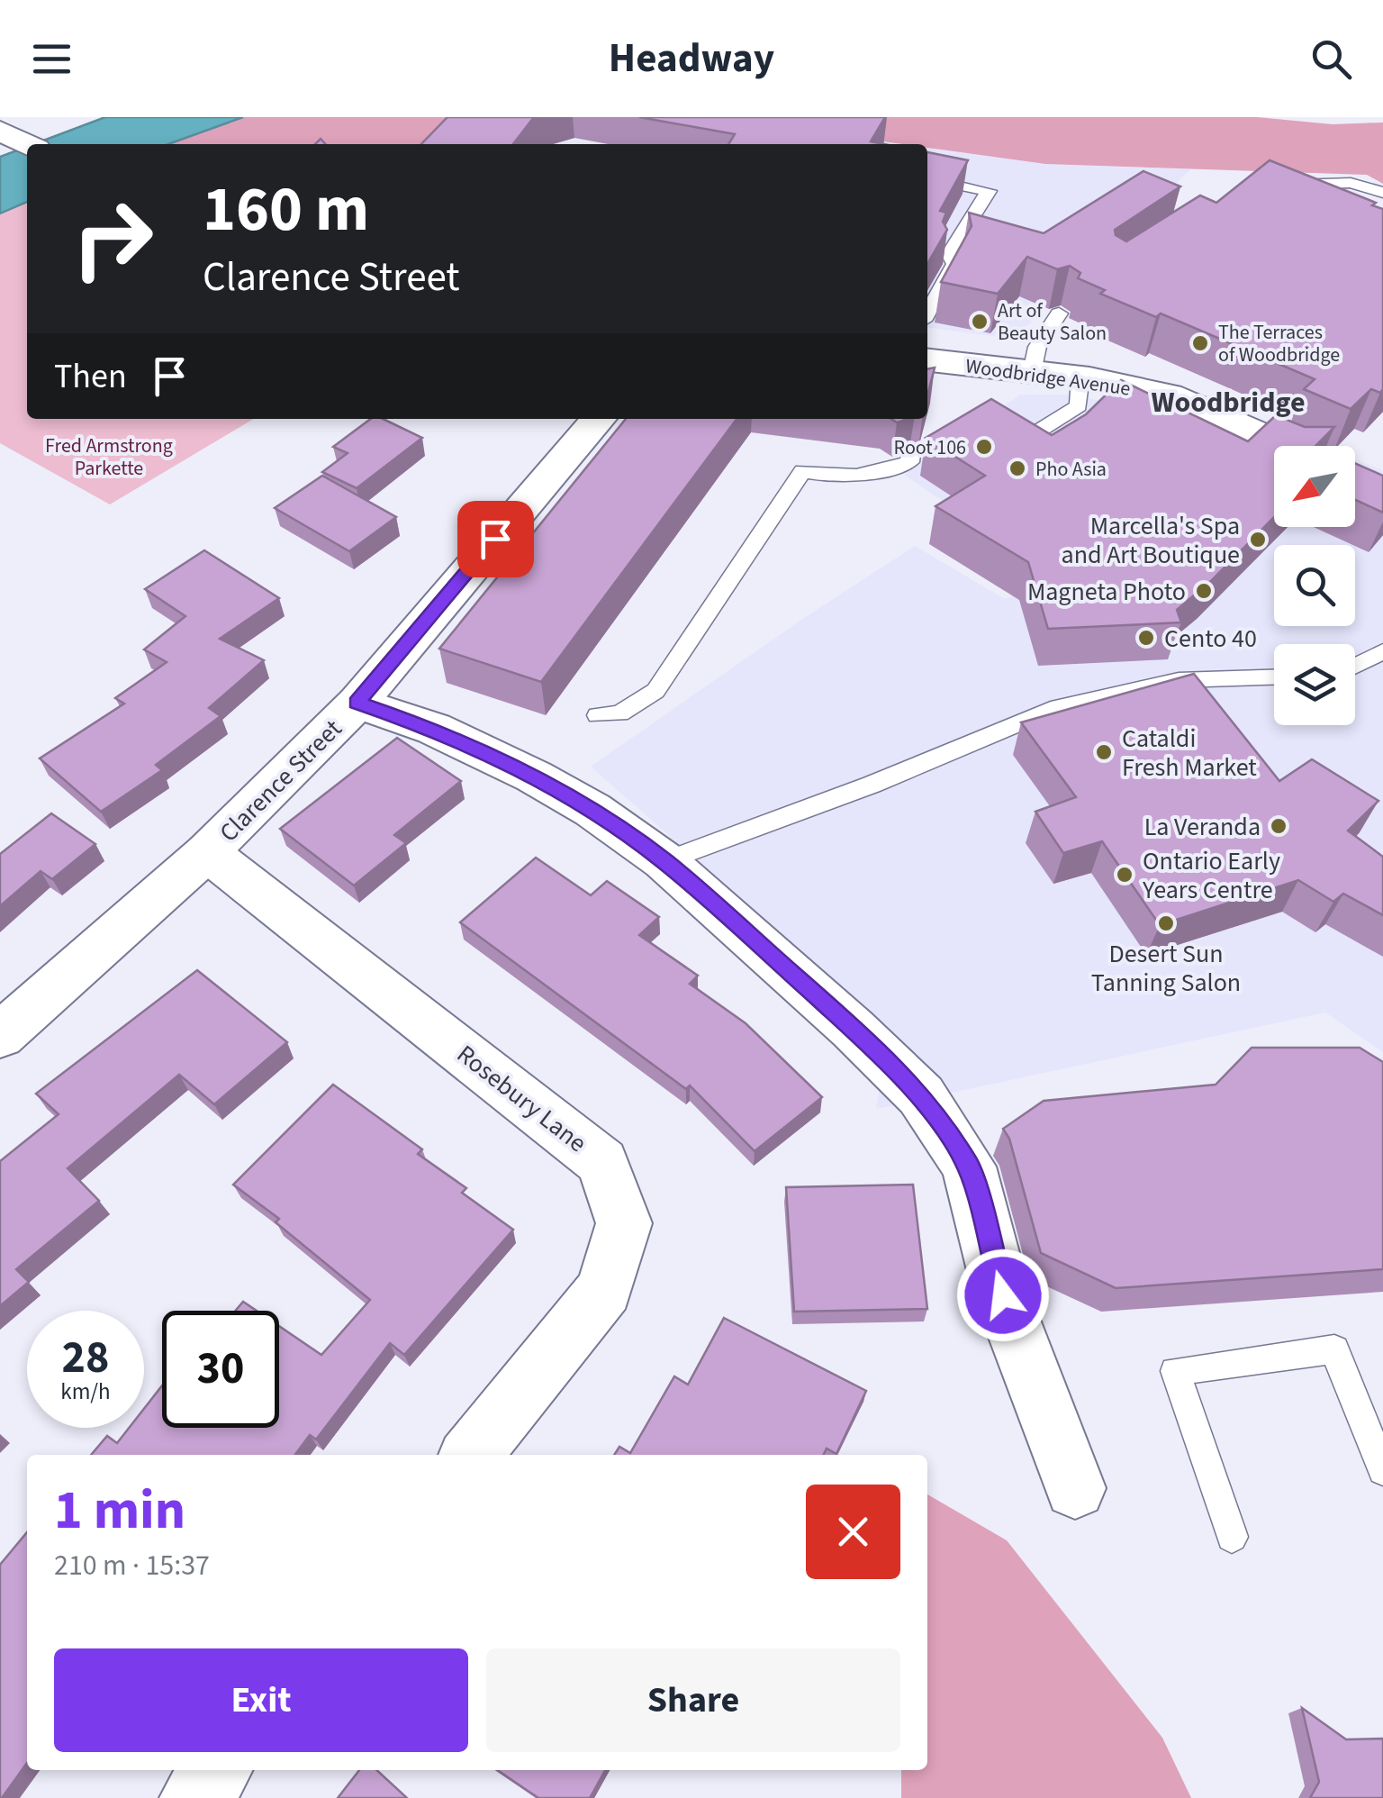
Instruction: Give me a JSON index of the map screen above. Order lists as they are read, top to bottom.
{
  "streets": {
    "street": ["Woodbridge Avenue", "Clarence Street", "Rosebury Lane"]
  },
  "crossings": [
    ["Clarence Street", "Rosebury Lane"]
  ],
  "districts": ["Woodbridge"],
  "parks": ["Fred Armstrong Parkette"],
  "places": [
    "Art of Beauty Salon",
    "The Terraces of Woodbridge",
    "Root 106",
    "Pho Asia",
    "Marcella's Spa and Art Boutique",
    "Magneta Photo",
    "Cento 40",
    "Cataldi Fresh Market",
    "La Veranda",
    "Ontario Early Years Centre",
    "Desert Sun Tanning Salon"
  ],
  "north": "bottom left",
  "page": {
    "header": "Headway",
    "turn": ["160 m", "Clarence Street"],
    "then": "Then",
    "speed": "28 km/h",
    "limit": "30",
    "heading": ["1 min", "210 m · 15:37"],
    "buttons": ["Exit", "Share"]
  }
}
